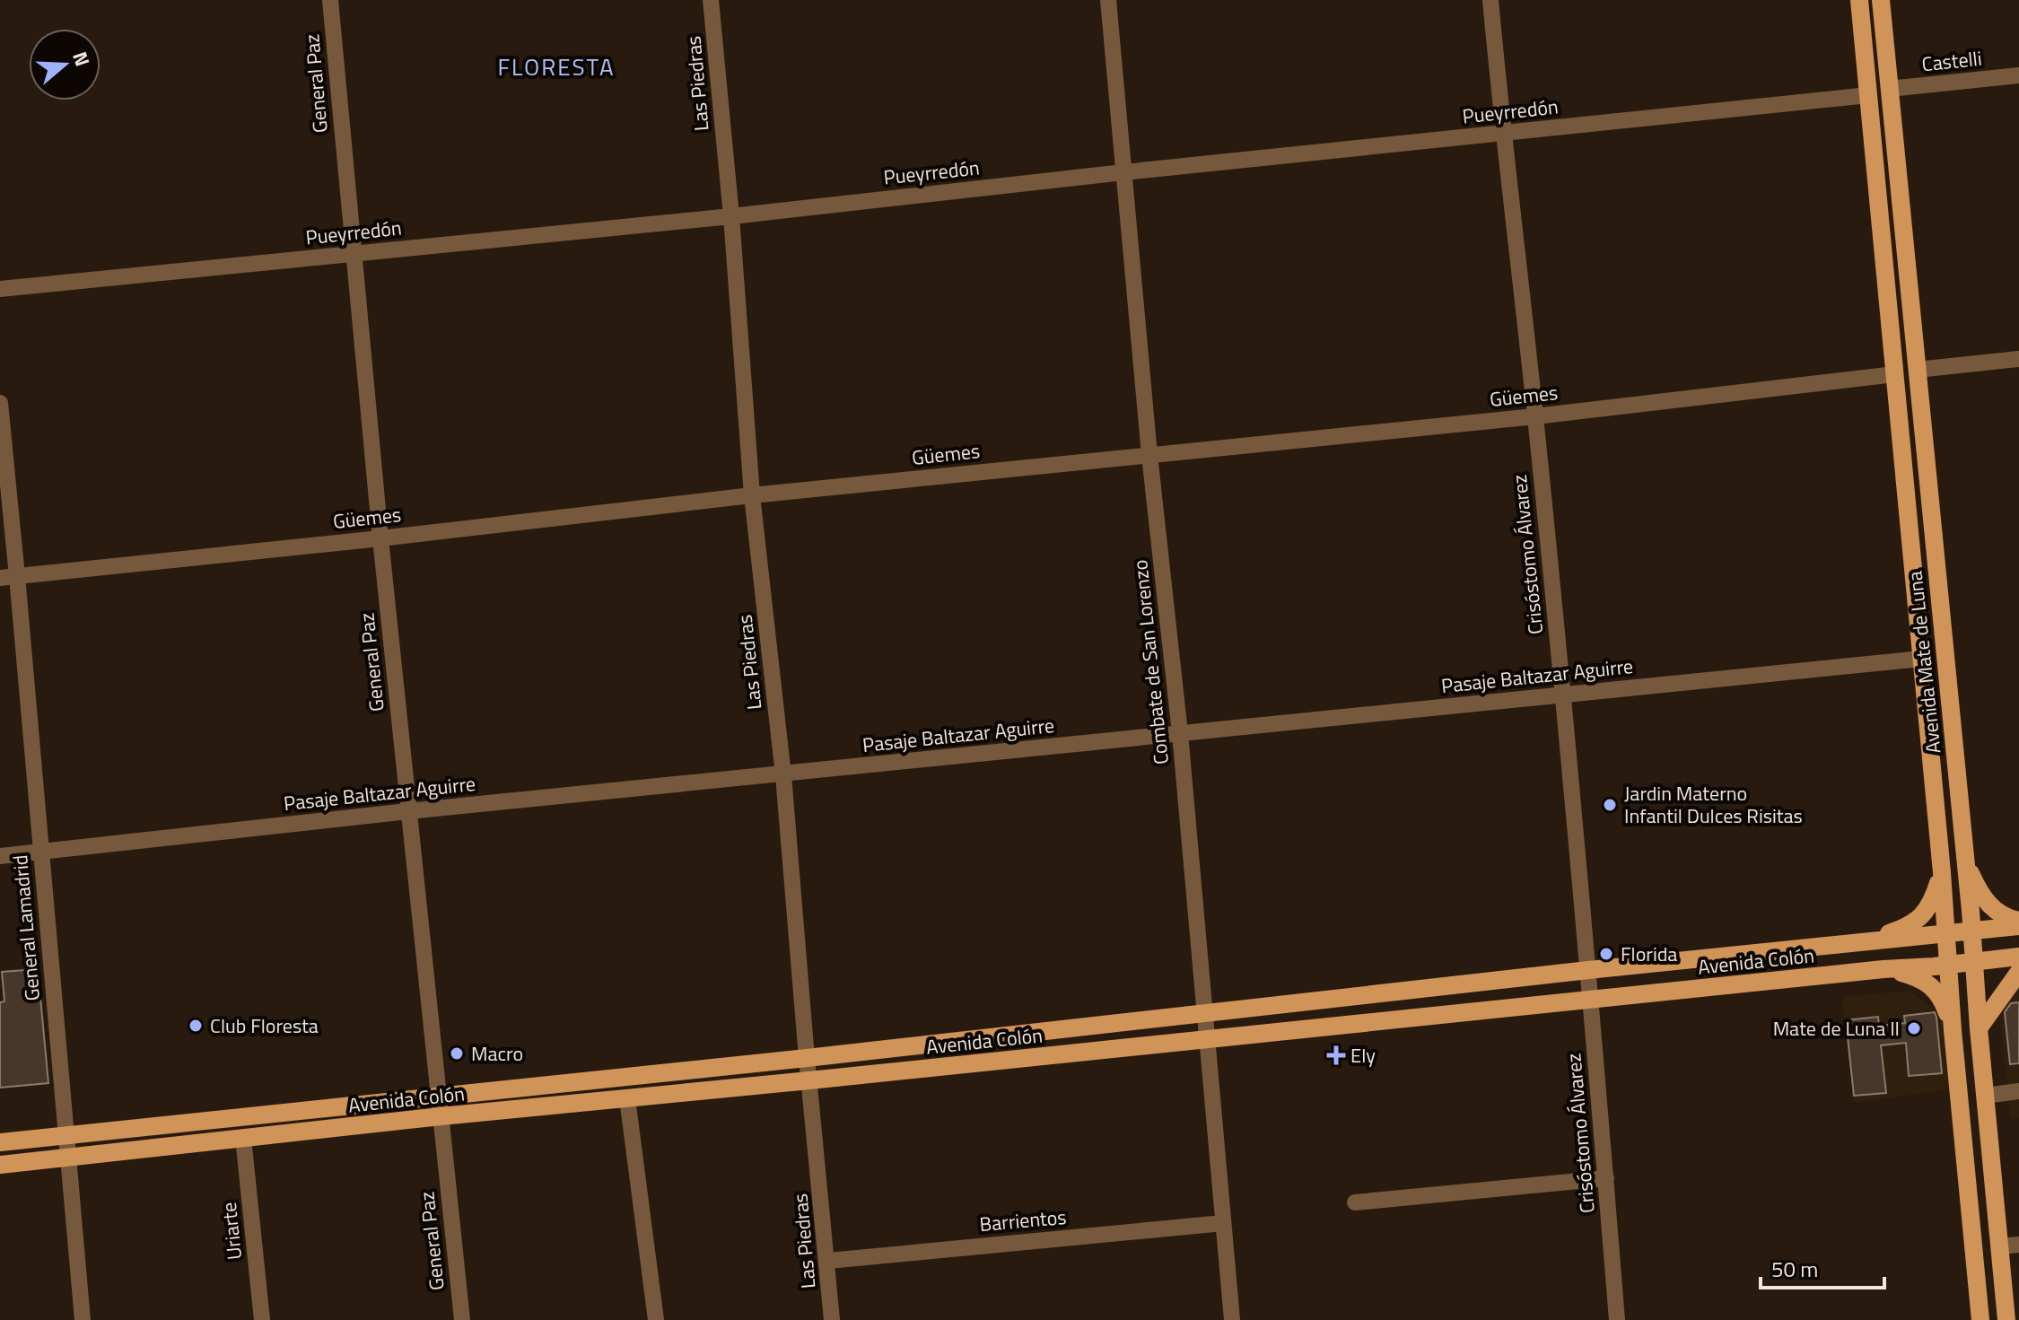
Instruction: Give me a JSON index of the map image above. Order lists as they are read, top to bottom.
{
  "streets": {
    "main road": ["Avenida Mate de Luna", "Avenida Colón"],
    "street": [
      "Castelli",
      "General Paz",
      "Las Piedras",
      "Pueyrredón",
      "Güemes",
      "Crisóstomo Álvarez",
      "Combate de San Lorenzo",
      "Pasaje Baltazar Aguirre",
      "General Lamadrid",
      "Barrientos",
      "Uriarte"
    ]
  },
  "crossings": [
    ["Castelli", "Avenida Mate de Luna"],
    ["General Paz", "Pueyrredón"],
    ["General Paz", "Güemes"],
    ["General Paz", "Pasaje Baltazar Aguirre"],
    ["General Paz", "Avenida Colón"],
    ["Las Piedras", "Pueyrredón"],
    ["Las Piedras", "Güemes"],
    ["Las Piedras", "Pasaje Baltazar Aguirre"],
    ["Las Piedras", "Avenida Colón"],
    ["Las Piedras", "Barrientos"],
    ["Pueyrredón", "Crisóstomo Álvarez"],
    ["Pueyrredón", "Combate de San Lorenzo"],
    ["Pueyrredón", "Avenida Mate de Luna"],
    ["Güemes", "Crisóstomo Álvarez"],
    ["Güemes", "Combate de San Lorenzo"],
    ["Güemes", "Avenida Mate de Luna"],
    ["Güemes", "General Lamadrid"],
    ["Crisóstomo Álvarez", "Pasaje Baltazar Aguirre"],
    ["Crisóstomo Álvarez", "Avenida Colón"],
    ["Combate de San Lorenzo", "Pasaje Baltazar Aguirre"],
    ["Combate de San Lorenzo", "Avenida Colón"],
    ["Combate de San Lorenzo", "Barrientos"],
    ["Avenida Mate de Luna", "Pasaje Baltazar Aguirre"],
    ["Avenida Mate de Luna", "Avenida Colón"],
    ["Pasaje Baltazar Aguirre", "General Lamadrid"],
    ["General Lamadrid", "Avenida Colón"],
    ["Avenida Colón", "Uriarte"]
  ],
  "districts": ["FLORESTA"],
  "places": {
    "other": [
      "Jardin Materno Infantil Dulces Risitas",
      "Florida",
      "Club Floresta",
      "Mate de Luna II",
      "Macro"
    ],
    "health": ["Ely"]
  },
  "scale_bar": "50 m",
  "north": "right"
}
